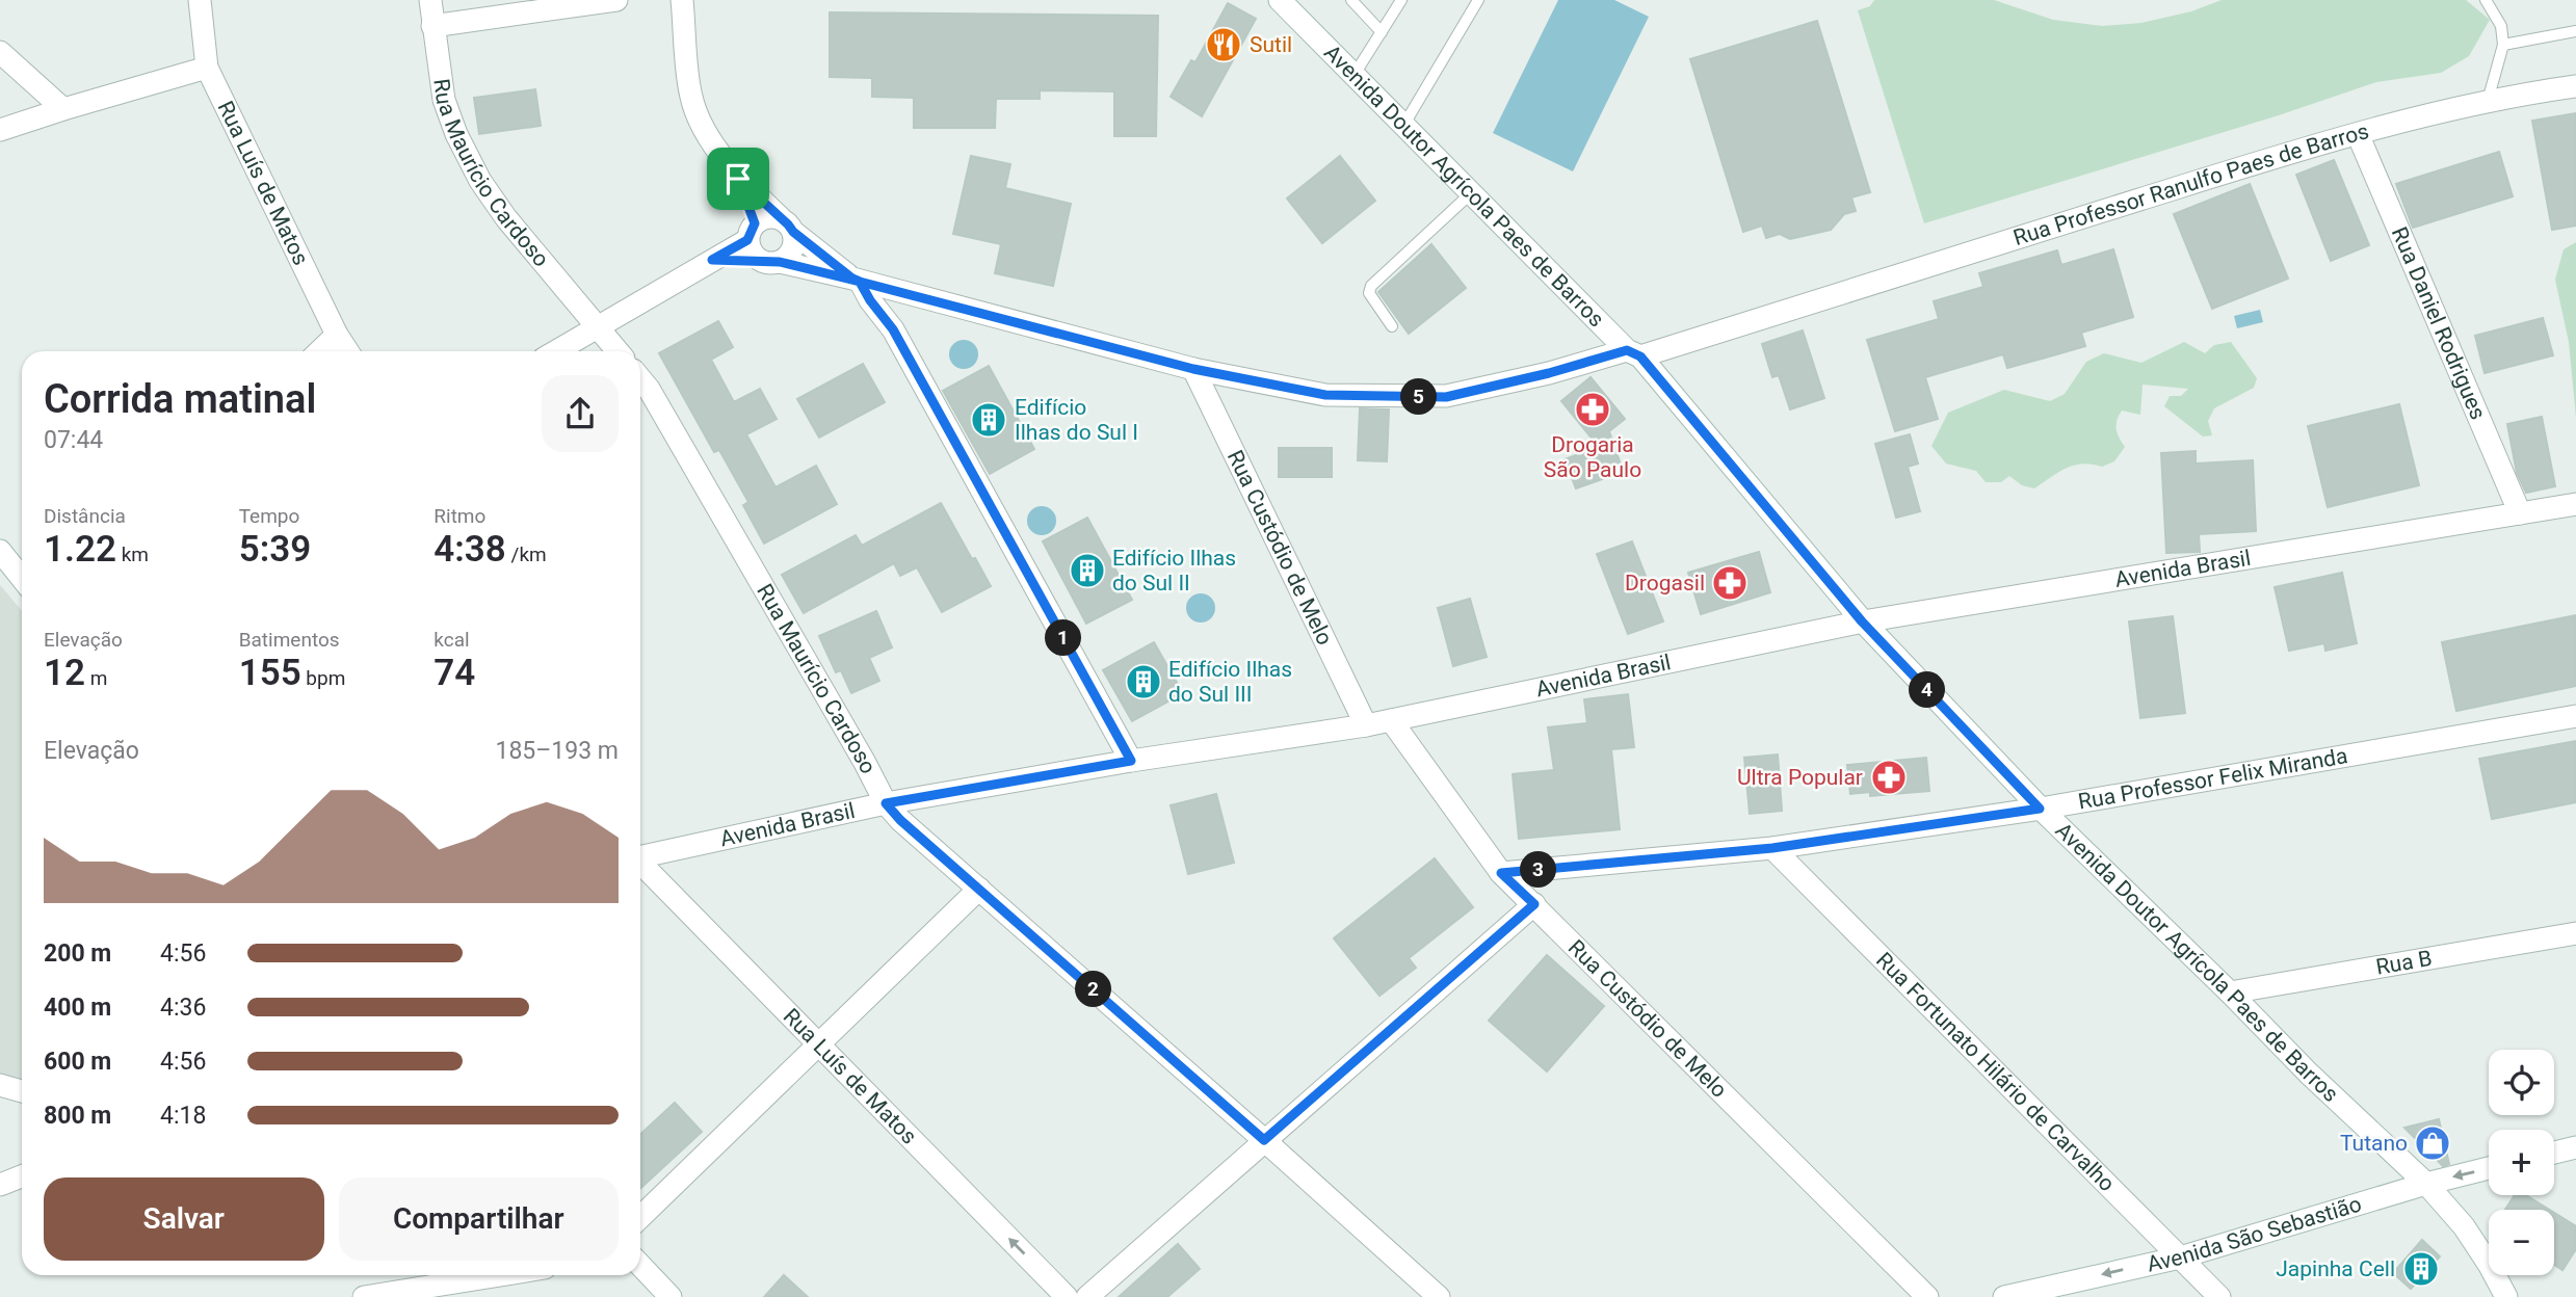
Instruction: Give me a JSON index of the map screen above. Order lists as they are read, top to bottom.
{
  "streets": {
    "street": [
      "Rua Maurício Cardoso",
      "Rua Luís de Matos",
      "Rua Professor Ranulfo Paes de Barros",
      "Avenida Doutor Agrícola Paes de Barros",
      "Rua Daniel Rodrigues",
      "Rua Custódio de Melo",
      "Avenida Brasil",
      "Rua Professor Felix Miranda",
      "Rua B",
      "Rua Fortunato Hilário de Carvalho",
      "Avenida São Sebastião"
    ]
  },
  "crossings": [
    ["Rua Maurício Cardoso", "Avenida Brasil"],
    ["Rua Professor Ranulfo Paes de Barros", "Avenida Doutor Agrícola Paes de Barros"],
    ["Rua Professor Ranulfo Paes de Barros", "Rua Daniel Rodrigues"],
    ["Avenida Doutor Agrícola Paes de Barros", "Avenida Brasil"],
    ["Avenida Doutor Agrícola Paes de Barros", "Rua Professor Felix Miranda"],
    ["Avenida Doutor Agrícola Paes de Barros", "Rua B"],
    ["Avenida Doutor Agrícola Paes de Barros", "Avenida São Sebastião"],
    ["Rua Daniel Rodrigues", "Avenida Brasil"],
    ["Rua Custódio de Melo", "Avenida Brasil"],
    ["Rua Custódio de Melo", "Rua Professor Felix Miranda"],
    ["Rua Professor Felix Miranda", "Rua Fortunato Hilário de Carvalho"],
    ["Rua Fortunato Hilário de Carvalho", "Avenida São Sebastião"]
  ],
  "one_way": ["Rua Luís de Matos", "Avenida São Sebastião"],
  "places": {
    "restaurant": ["Sutil"],
    "pharmacy": ["Drogaria São Paulo", "Drogasil", "Ultra Popular"],
    "building": [
      "Edifício Ilhas do Sul I",
      "Edifício Ilhas do Sul II",
      "Edifício Ilhas do Sul III",
      "Japinha Cell"
    ],
    "shop": ["Tutano"]
  },
  "page": {
    "heading": ["Corrida matinal", "07:44"],
    "pins": [
      "5",
      "1",
      "4",
      "3",
      "2"
    ],
    "stats": [
      ["Distância", "1.22 km"],
      ["Tempo", "5:39"],
      ["Ritmo", "4:38 /km"],
      ["Elevação", "12 m"],
      ["Batimentos", "155 bpm"],
      ["kcal", "74"]
    ],
    "chart": ["Elevação", "185–193 m"],
    "list": [
      {
        "name": "200 m",
        "note": "4:56"
      },
      {
        "name": "400 m",
        "note": "4:36"
      },
      {
        "name": "600 m",
        "note": "4:56"
      },
      {
        "name": "800 m",
        "note": "4:18"
      }
    ],
    "map_buttons": ["+", "−"],
    "buttons": ["Salvar", "Compartilhar"]
  }
}
